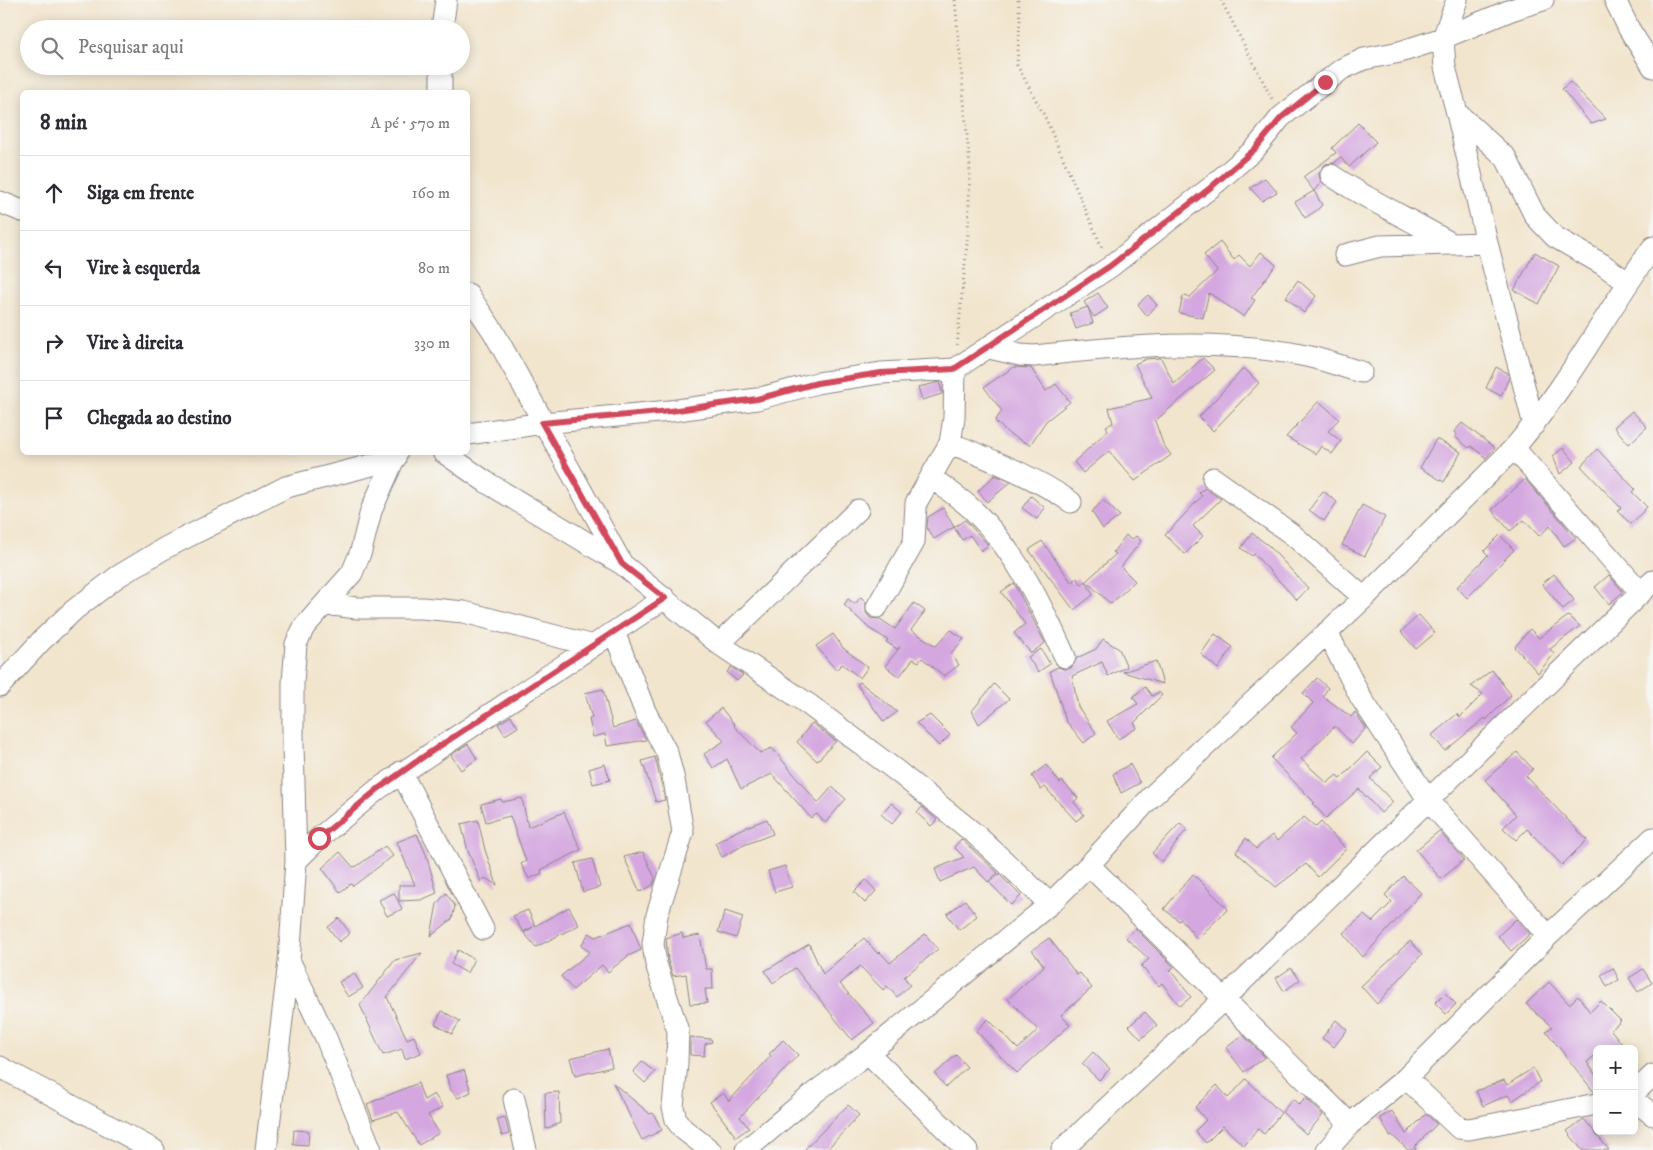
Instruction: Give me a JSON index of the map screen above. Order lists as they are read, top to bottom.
{
  "page": {
    "search": "Pesquisar aqui",
    "heading": ["8 min", "A pé · 570 m"],
    "list": [
      ["Siga em frente", "160 m"],
      ["Vire à esquerda", "80 m"],
      ["Vire à direita", "330 m"],
      "Chegada ao destino"
    ],
    "map_buttons": ["+", "−"]
  }
}
